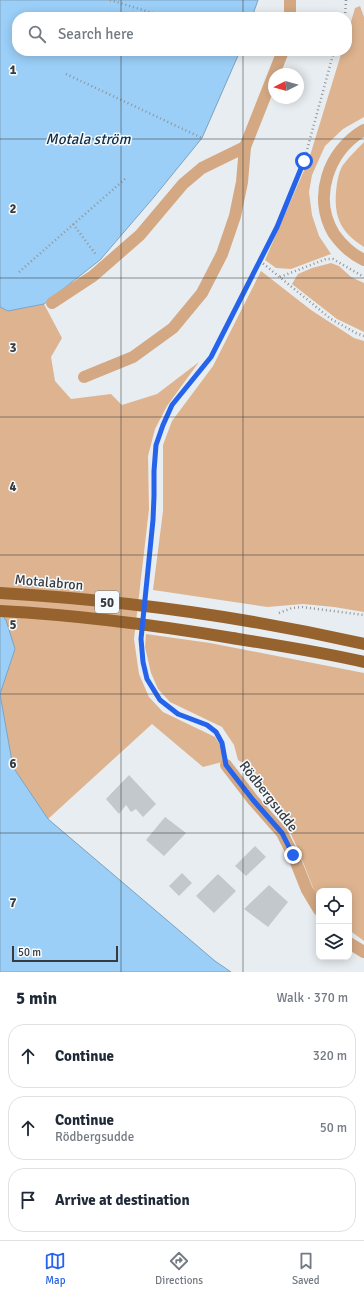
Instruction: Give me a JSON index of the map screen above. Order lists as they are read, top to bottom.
{
  "streets": {
    "highway": ["Motalabron", "50"],
    "street": ["Rödbergsudde"]
  },
  "water": ["Motala ström"],
  "scale_bar": "50 m",
  "north": "left",
  "page": {
    "search": "Search here",
    "scale": "50 m",
    "heading": ["5 min", "Walk · 370 m"],
    "list": [
      ["Continue", "320 m"],
      ["Continue", "Rödbergsudde", "50 m"],
      "Arrive at destination"
    ],
    "nav": ["Map", "Directions", "Saved"]
  },
  "grid": {
    "rows": [
      "1",
      "2",
      "3",
      "4",
      "5",
      "6",
      "7"
    ]
  }
}
